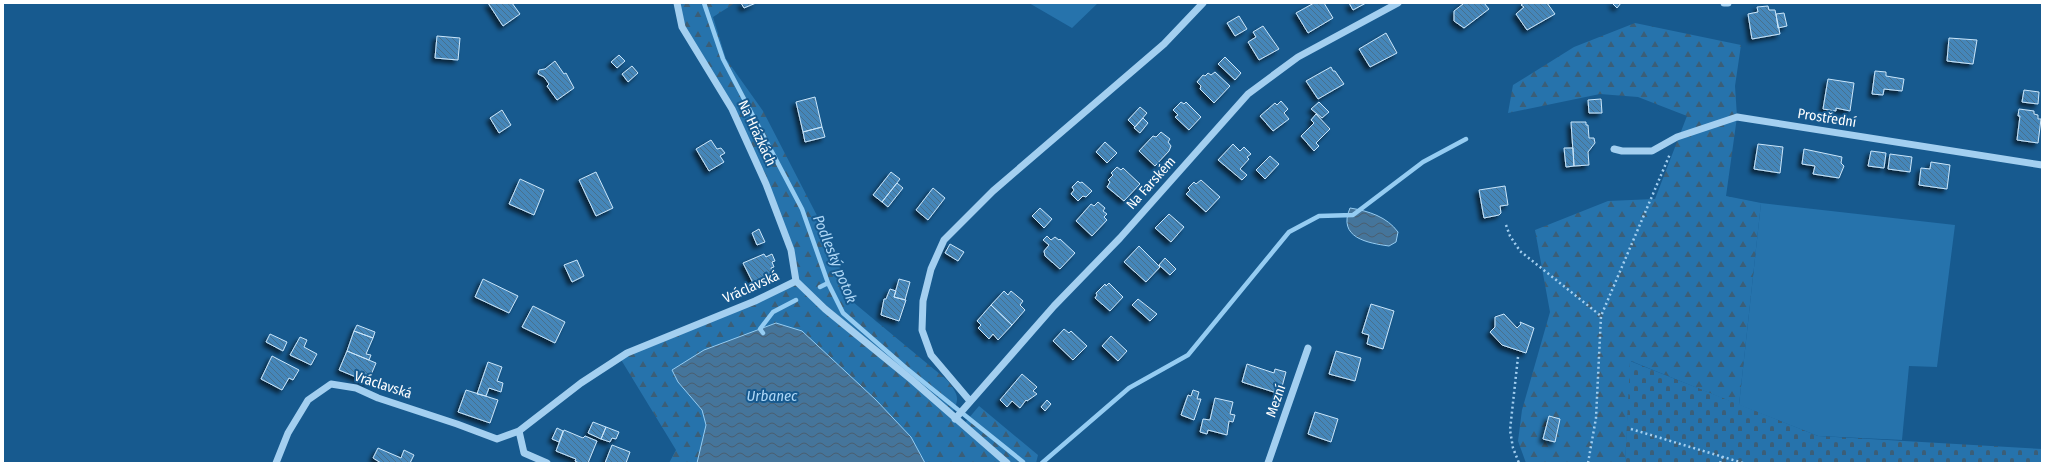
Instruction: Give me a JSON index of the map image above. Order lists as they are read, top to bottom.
{
  "streets": {
    "street": [
      "Prostřední",
      "Na Hrázkách",
      "Na Farském",
      "Vráclavská",
      "Mezní"
    ]
  },
  "crossings": [
    ["Na Hrázkách", "Vráclavská"],
    ["Na Farském", "Vráclavská"]
  ],
  "water": ["Podleský potok", "Urbanec"]
}
